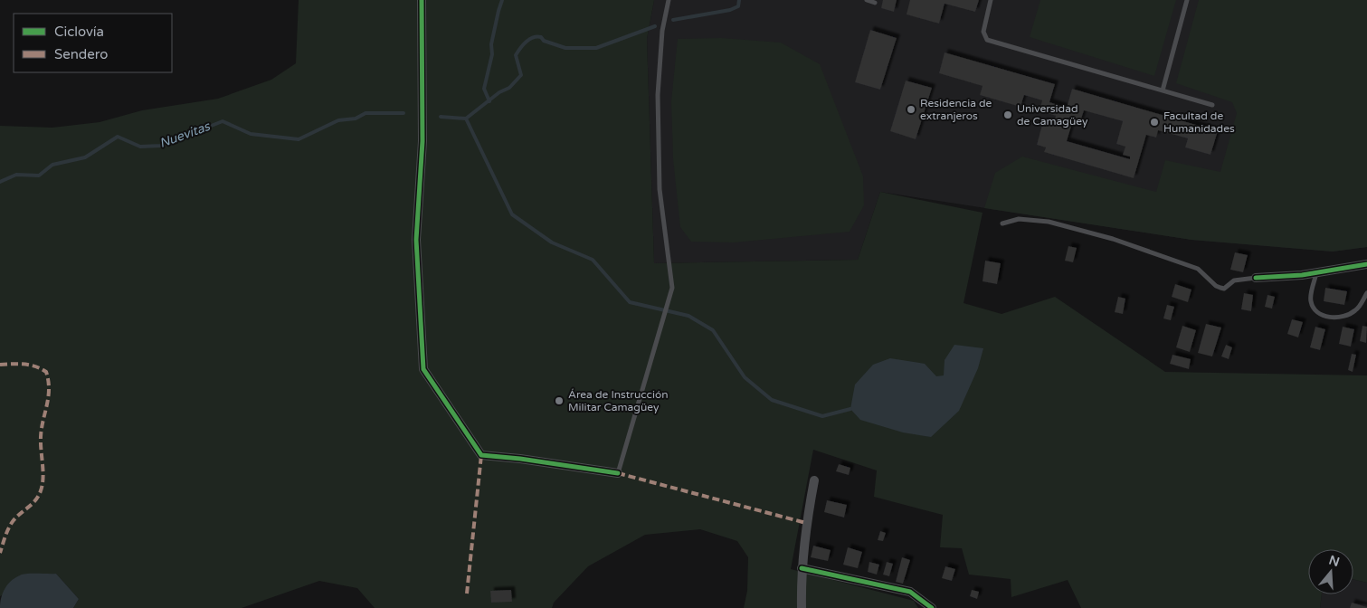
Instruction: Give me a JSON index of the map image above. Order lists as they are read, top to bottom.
{
  "water": ["Nuevitas"],
  "places": [
    "Residencia de extranjeros",
    "Universidad de Camagüey",
    "Facultad de Humanidades",
    "Área de Instrucción Militar Camagüey"
  ],
  "legend": ["Ciclovía", "Sendero"],
  "north": "top"
}
